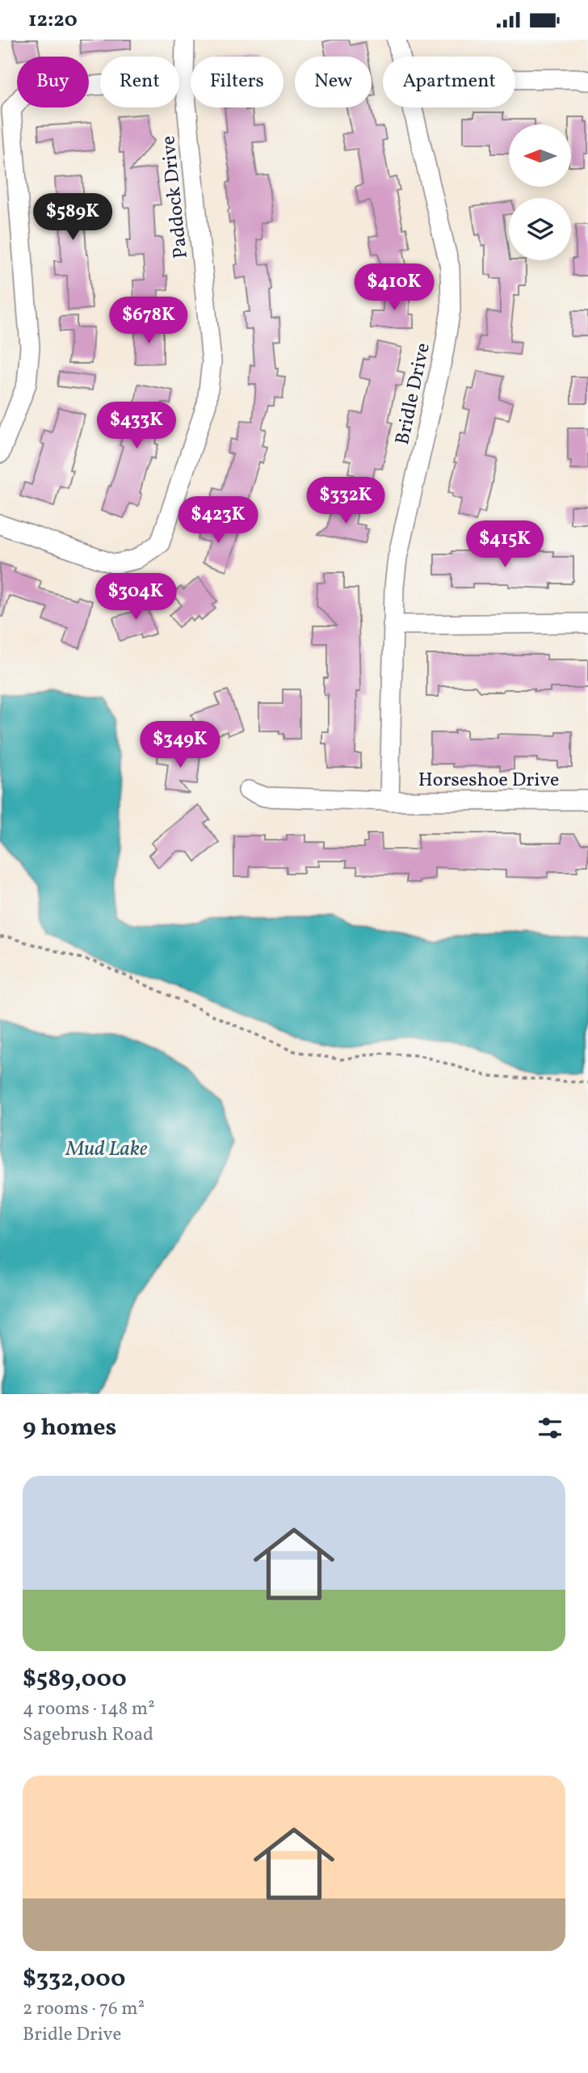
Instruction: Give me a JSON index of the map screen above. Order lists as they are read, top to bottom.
{
  "streets": {
    "street": ["Paddock Drive", "Bridle Drive", "Horseshoe Drive"]
  },
  "crossings": [
    ["Bridle Drive", "Horseshoe Drive"]
  ],
  "water": ["Mud Lake"],
  "north": "left",
  "page": {
    "status": "12:20",
    "chip": [
      "Buy",
      "Rent",
      "Filters",
      "New",
      "Apartment"
    ],
    "price": [
      "$589K",
      "$410K",
      "$678K",
      "$433K",
      "$332K",
      "$423K",
      "$415K",
      "$304K",
      "$349K"
    ],
    "heading": "9 homes",
    "list": [
      {
        "name": "$589,000",
        "note": "4 rooms · 148 m² · Sagebrush Road"
      },
      {
        "name": "$332,000",
        "note": "2 rooms · 76 m² · Bridle Drive"
      }
    ]
  }
}
